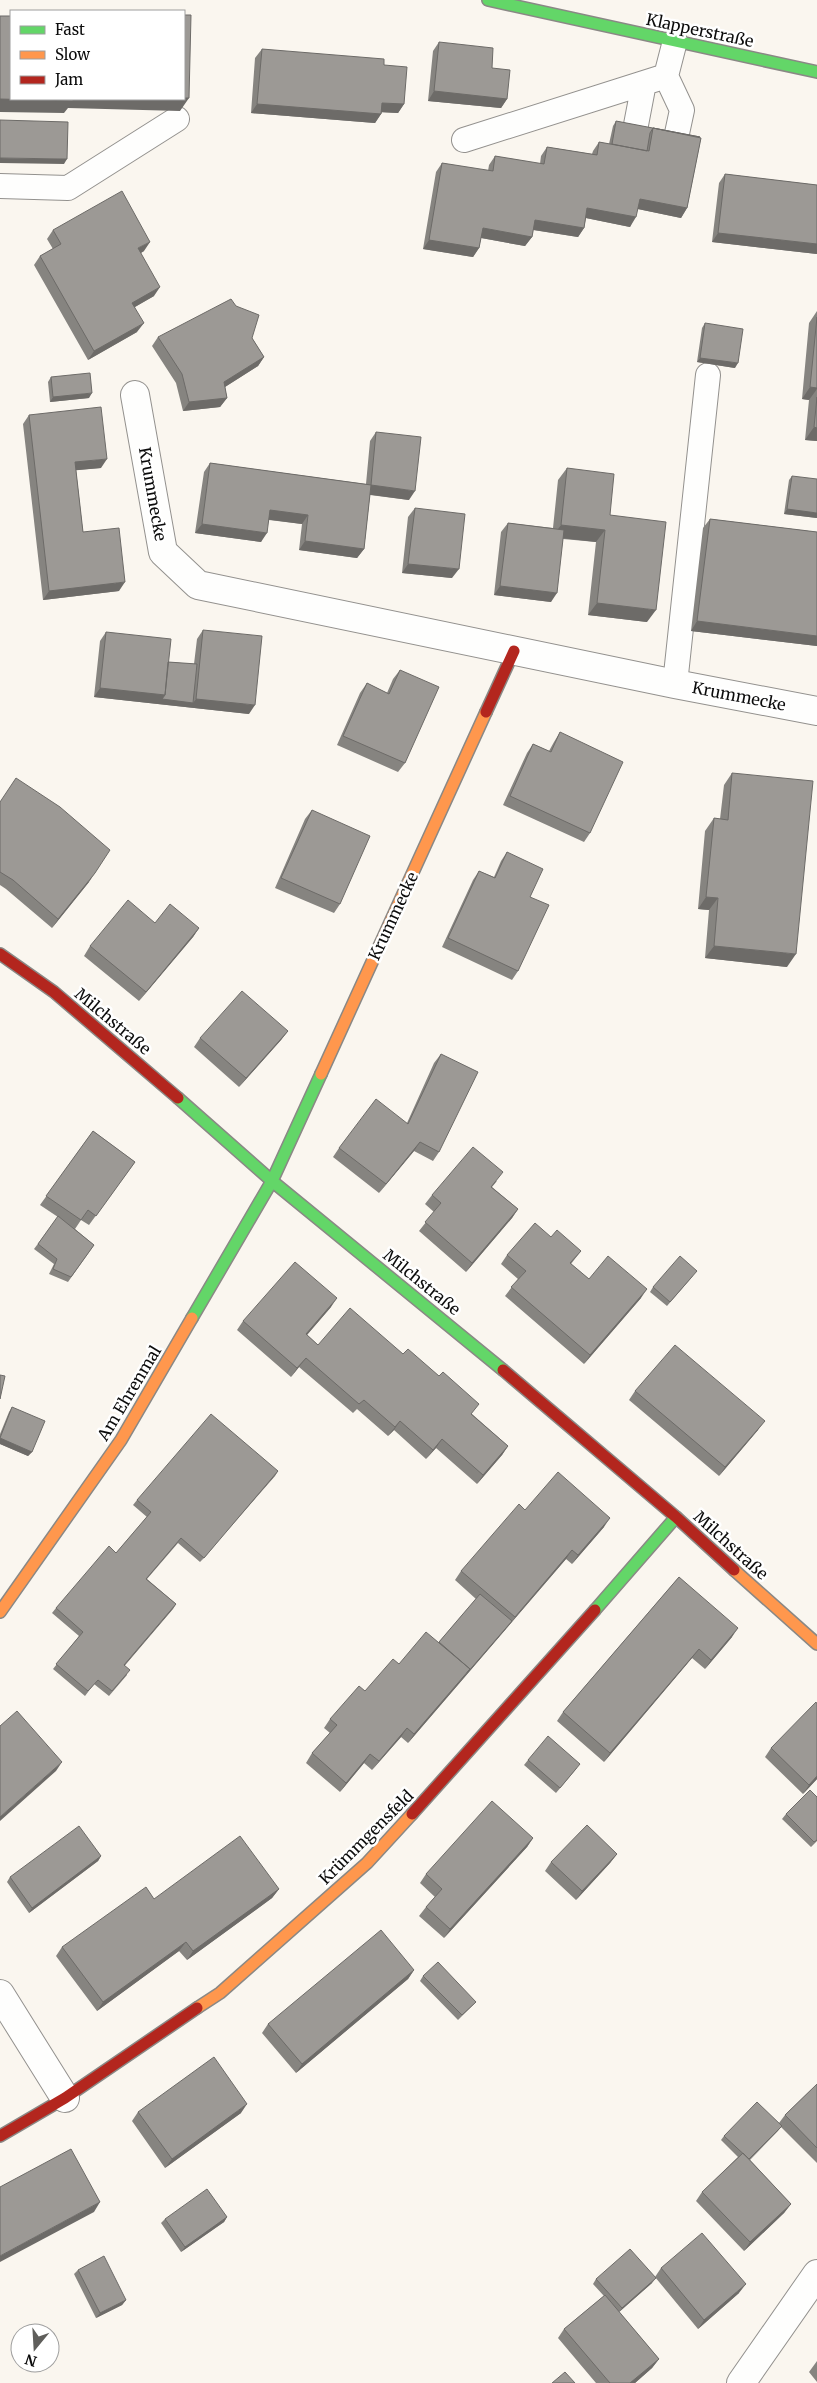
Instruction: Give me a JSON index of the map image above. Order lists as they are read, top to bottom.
{
  "streets": {
    "street": [
      "Klapperstraße",
      "Krummecke",
      "Milchstraße",
      "Am Ehrenmal",
      "Krümmgensfeld"
    ]
  },
  "crossings": [
    ["Krummecke", "Milchstraße"],
    ["Krummecke", "Am Ehrenmal"],
    ["Milchstraße", "Am Ehrenmal"],
    ["Milchstraße", "Krümmgensfeld"]
  ],
  "legend": ["Fast", "Slow", "Jam"],
  "north": "bottom"
}
